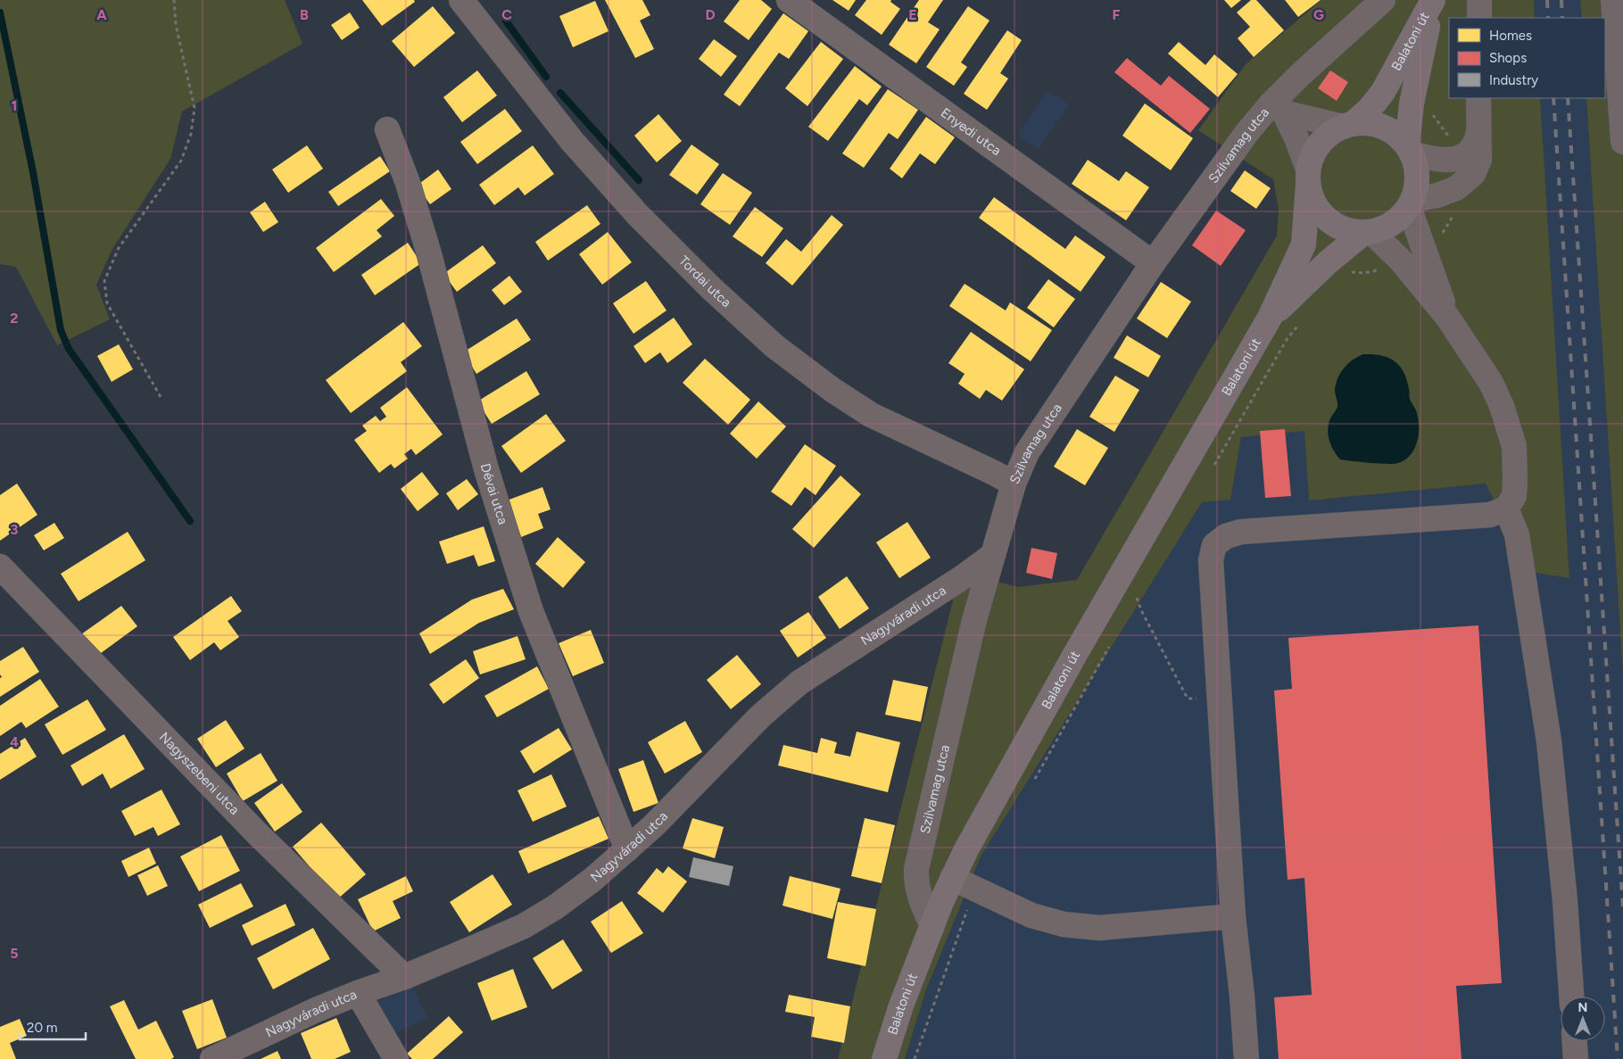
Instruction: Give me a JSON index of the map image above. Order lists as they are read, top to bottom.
{
  "streets": {
    "main road": ["Balatoni út"],
    "street": [
      "Enyedi utca",
      "Szilvamag utca",
      "Tordai utca",
      "Dévai utca",
      "Nagyváradi utca",
      "Nagyszebeni utca"
    ]
  },
  "crossings": [
    ["Balatoni út", "Szilvamag utca"],
    ["Enyedi utca", "Szilvamag utca"],
    ["Szilvamag utca", "Tordai utca"],
    ["Szilvamag utca", "Nagyváradi utca"],
    ["Dévai utca", "Nagyváradi utca"],
    ["Nagyváradi utca", "Nagyszebeni utca"]
  ],
  "legend": ["Homes", "Shops", "Industry"],
  "scale_bar": "20 m",
  "north": "top",
  "grid": {
    "columns": [
      "A",
      "B",
      "C",
      "D",
      "E",
      "F",
      "G"
    ],
    "rows": [
      "1",
      "2",
      "3",
      "4",
      "5"
    ]
  }
}
